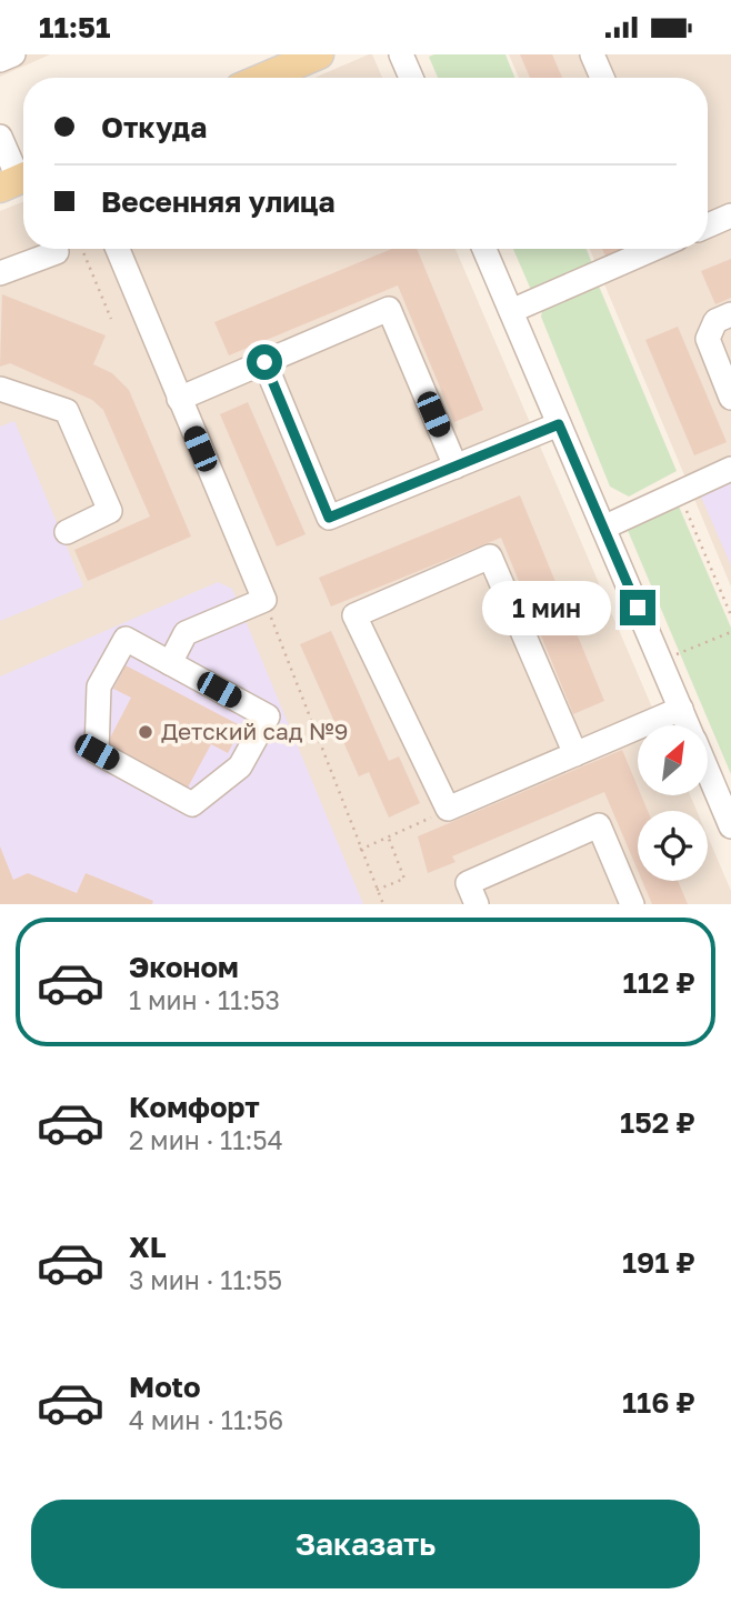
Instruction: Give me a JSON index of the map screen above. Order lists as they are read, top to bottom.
{
  "places": ["Детский сад №9"],
  "north": "top right",
  "page": {
    "status": "11:51",
    "banner": ["Откуда", "Весенняя улица"],
    "bubble": "1 мин",
    "list": [
      {
        "name": "Эконом",
        "note": "1 мин · 11:53",
        "value": "112 ₽"
      },
      {
        "name": "Комфорт",
        "note": "2 мин · 11:54",
        "value": "152 ₽"
      },
      {
        "name": "XL",
        "note": "3 мин · 11:55",
        "value": "191 ₽"
      },
      {
        "name": "Moto",
        "note": "4 мин · 11:56",
        "value": "116 ₽"
      }
    ],
    "buttons": "Заказать"
  }
}
